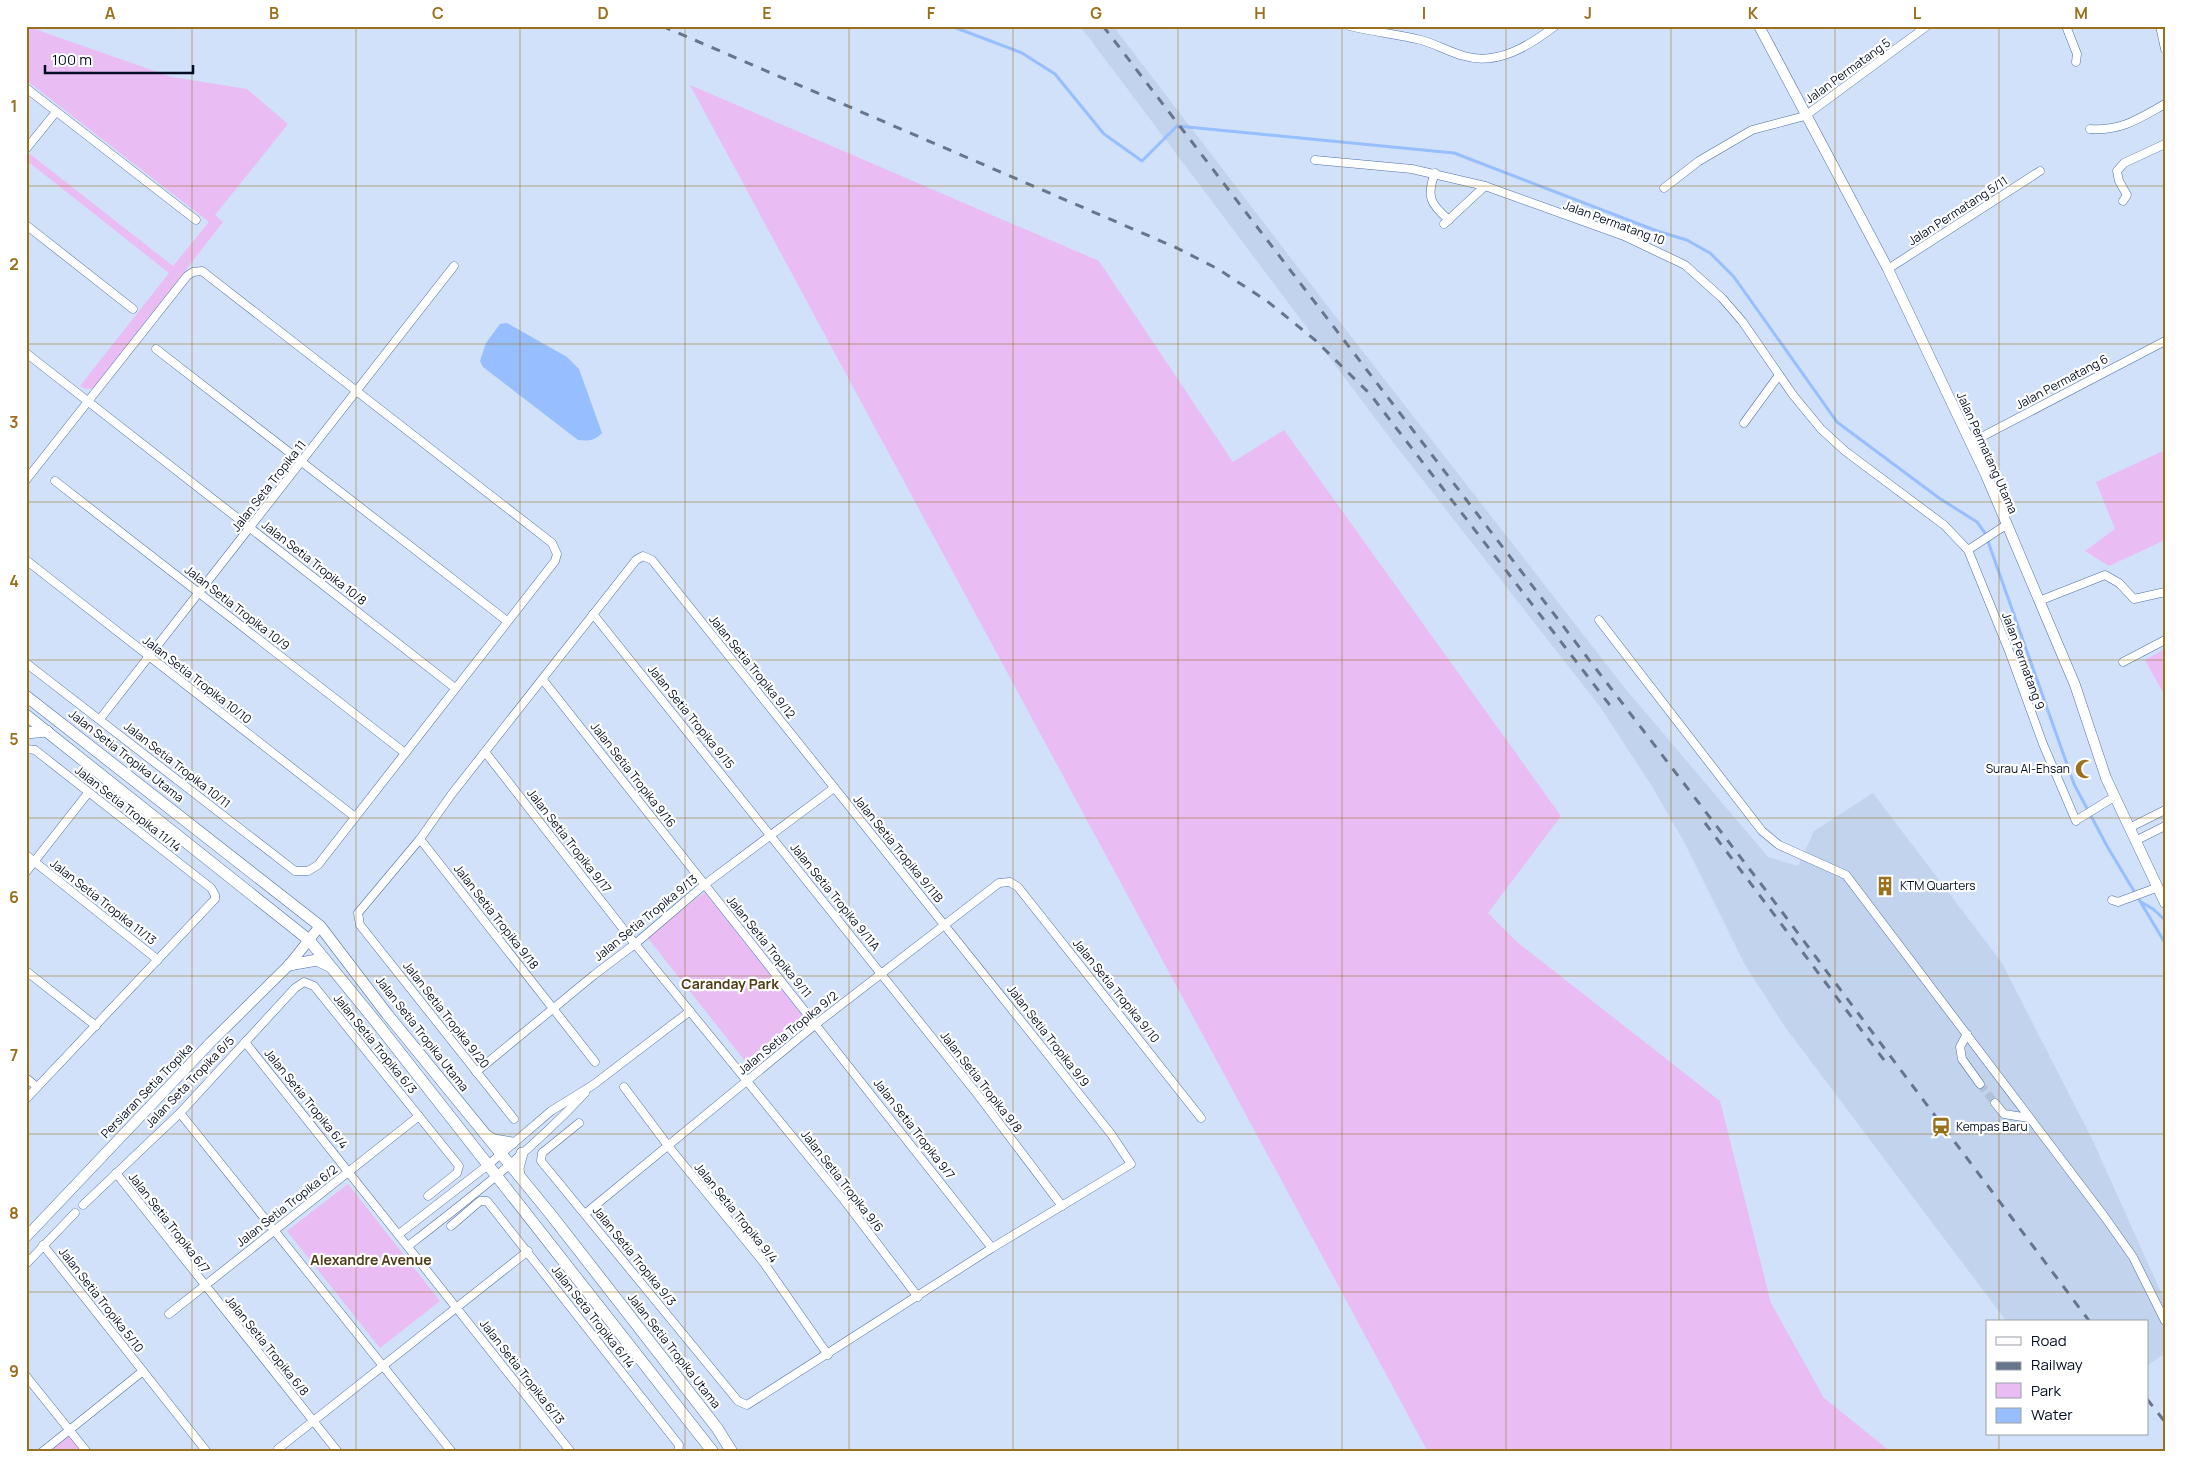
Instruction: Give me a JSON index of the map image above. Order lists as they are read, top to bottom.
{
  "streets": {
    "main road": ["Jalan Setia Tropika Utama"],
    "street": [
      "Jalan Permatang 5",
      "Jalan Permatang 5/11",
      "Jalan Permatang 10",
      "Jalan Permatang 6",
      "Jalan Permatang Utama",
      "Jalan Seta Tropika 11",
      "Jalan Setia Tropika 10/8",
      "Jalan Setia Tropika 10/9",
      "Jalan Permatang 9",
      "Jalan Setia Tropika 9/12",
      "Jalan Setia Tropika 10/10",
      "Jalan Setia Tropika 9/15",
      "Jalan Setia Tropika 10/11",
      "Jalan Setia Tropika 9/16",
      "Jalan Setia Tropika 11/14",
      "Jalan Setia Tropika 9/17",
      "Jalan Setia Tropika 9/11B",
      "Jalan Setia Tropika 9/11A",
      "Jalan Setia Tropika 11/13",
      "Jalan Setia Tropika 9/18",
      "Jalan Setia Tropika 9/13",
      "Jalan Setia Tropika 9/11",
      "Jalan Setia Tropika 9/10",
      "Jalan Setia Tropika 9/20",
      "Jalan Setia Tropika 9/2",
      "Jalan Setia Tropika 9/9",
      "Jalan Setia Tropika 6/3",
      "Jalan Seta Tropika 6/5",
      "Jalan Setia Tropika 9/8",
      "Persiaran Setia Tropika",
      "Jalan Setia Tropika 6/4",
      "Jalan Setia Tropika 9/7",
      "Jalan Setia Tropika 9/6",
      "Jalan Setia Tropika 6/2",
      "Jalan Setia Tropika 9/4",
      "Jalan Setia Tropika 6/7",
      "Jalan Setia Tropika 9/3",
      "Jalan Setia Tropika 5/10",
      "Jalan Seta Tropika 6/14",
      "Jalan Setia Tropika 6/8",
      "Jalan Setia Tropika 6/13"
    ]
  },
  "crossings": [
    ["Jalan Permatang 5", "Jalan Permatang Utama"],
    ["Jalan Permatang 5/11", "Jalan Permatang Utama"],
    ["Jalan Permatang 10", "Jalan Permatang 9"],
    ["Jalan Permatang 6", "Jalan Permatang Utama"],
    ["Jalan Permatang Utama", "Jalan Permatang 9"],
    ["Jalan Seta Tropika 11", "Jalan Setia Tropika 10/8"],
    ["Jalan Seta Tropika 11", "Jalan Setia Tropika 10/9"],
    ["Jalan Seta Tropika 11", "Jalan Setia Tropika 10/10"],
    ["Jalan Seta Tropika 11", "Jalan Setia Tropika 10/11"],
    ["Jalan Setia Tropika 9/12", "Jalan Setia Tropika 9/15"],
    ["Jalan Setia Tropika 9/12", "Jalan Setia Tropika 9/11B"],
    ["Jalan Setia Tropika 9/12", "Jalan Setia Tropika 9/13"],
    ["Jalan Setia Tropika 10/10", "Jalan Setia Tropika 10/11"],
    ["Jalan Setia Tropika 9/15", "Jalan Setia Tropika 9/11A"],
    ["Jalan Setia Tropika 9/15", "Jalan Setia Tropika 9/13"],
    ["Jalan Setia Tropika Utama", "Persiaran Setia Tropika"],
    ["Jalan Setia Tropika 9/16", "Jalan Setia Tropika 9/13"],
    ["Jalan Setia Tropika 9/16", "Jalan Setia Tropika 9/11"],
    ["Jalan Setia Tropika 11/14", "Jalan Setia Tropika 11/13"],
    ["Jalan Setia Tropika 9/17", "Jalan Setia Tropika 9/13"],
    ["Jalan Setia Tropika 9/17", "Jalan Setia Tropika 9/6"],
    ["Jalan Setia Tropika 9/11B", "Jalan Setia Tropika 9/13"],
    ["Jalan Setia Tropika 9/11B", "Jalan Setia Tropika 9/2"],
    ["Jalan Setia Tropika 9/11B", "Jalan Setia Tropika 9/9"],
    ["Jalan Setia Tropika 9/11A", "Jalan Setia Tropika 9/13"],
    ["Jalan Setia Tropika 9/11A", "Jalan Setia Tropika 9/2"],
    ["Jalan Setia Tropika 9/11A", "Jalan Setia Tropika 9/8"],
    ["Jalan Setia Tropika 9/18", "Jalan Setia Tropika 9/13"],
    ["Jalan Setia Tropika 9/18", "Jalan Setia Tropika 9/20"],
    ["Jalan Setia Tropika 9/13", "Jalan Setia Tropika 9/11"],
    ["Jalan Setia Tropika 9/13", "Jalan Setia Tropika 9/20"],
    ["Jalan Setia Tropika 9/11", "Jalan Setia Tropika 9/2"],
    ["Jalan Setia Tropika 9/11", "Jalan Setia Tropika 9/7"],
    ["Jalan Setia Tropika 9/10", "Jalan Setia Tropika 9/2"],
    ["Jalan Setia Tropika 9/2", "Jalan Setia Tropika 9/9"],
    ["Jalan Setia Tropika 9/2", "Jalan Setia Tropika 9/8"],
    ["Jalan Setia Tropika 9/2", "Jalan Setia Tropika 9/7"],
    ["Jalan Setia Tropika 9/2", "Jalan Setia Tropika 9/6"],
    ["Jalan Setia Tropika 9/2", "Jalan Setia Tropika 9/4"],
    ["Jalan Setia Tropika 9/2", "Jalan Setia Tropika 9/3"],
    ["Jalan Setia Tropika 9/9", "Jalan Setia Tropika 9/8"],
    ["Jalan Setia Tropika 6/3", "Jalan Seta Tropika 6/5"],
    ["Jalan Setia Tropika 6/3", "Jalan Setia Tropika 6/2"],
    ["Jalan Seta Tropika 6/5", "Jalan Setia Tropika 6/4"],
    ["Jalan Seta Tropika 6/5", "Jalan Setia Tropika 6/7"],
    ["Jalan Setia Tropika 6/4", "Jalan Setia Tropika 6/2"],
    ["Jalan Setia Tropika 6/4", "Jalan Setia Tropika 6/13"],
    ["Jalan Setia Tropika 6/2", "Jalan Setia Tropika 6/7"],
    ["Jalan Setia Tropika 6/2", "Jalan Setia Tropika 6/8"],
    ["Jalan Setia Tropika 9/4", "Jalan Setia Tropika 9/3"],
    ["Jalan Setia Tropika 6/7", "Jalan Setia Tropika 6/8"]
  ],
  "districts": ["Caranday Park", "Alexandre Avenue"],
  "places": {
    "mosque": ["Surau Al-Ehsan"],
    "building": ["KTM Quarters"],
    "station": ["Kempas Baru"]
  },
  "legend": [
    "Road",
    "Railway",
    "Park",
    "Water"
  ],
  "scale_bar": "100 m",
  "grid": {
    "columns": [
      "A",
      "B",
      "C",
      "D",
      "E",
      "F",
      "G",
      "H",
      "I",
      "J",
      "K",
      "L",
      "M"
    ],
    "rows": [
      "1",
      "2",
      "3",
      "4",
      "5",
      "6",
      "7",
      "8",
      "9"
    ]
  }
}
